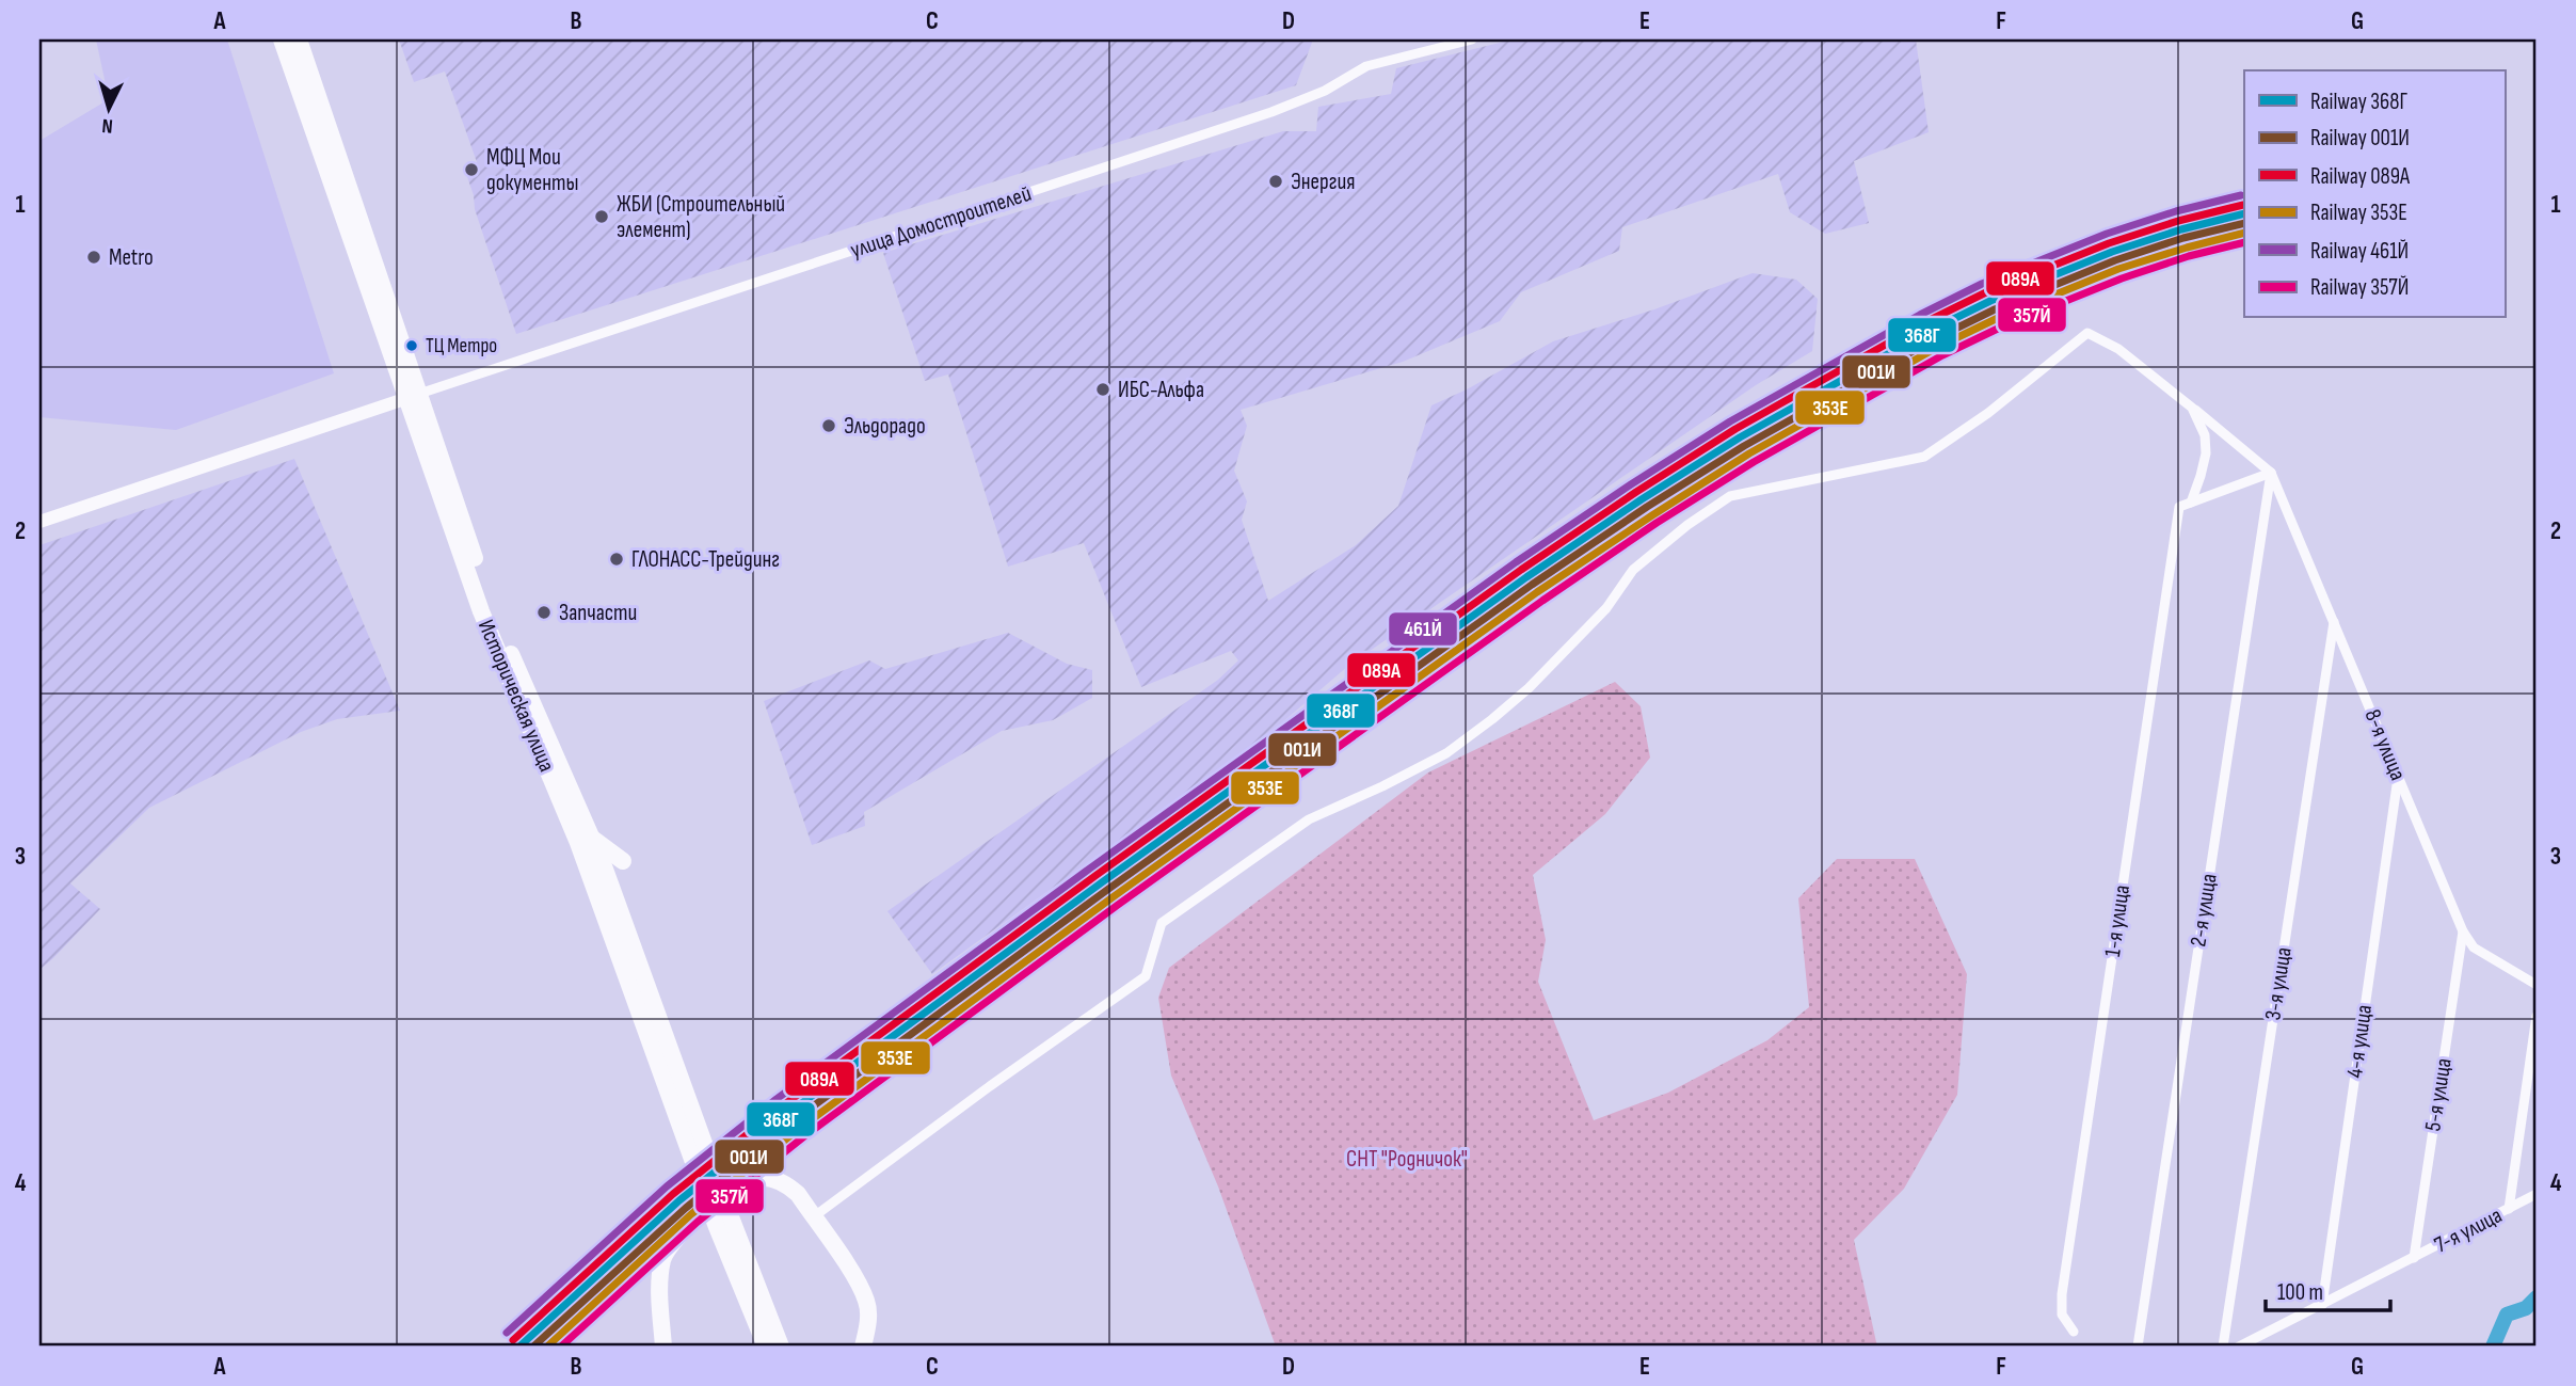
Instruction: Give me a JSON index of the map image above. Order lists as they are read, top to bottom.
{
  "streets": {
    "highway": ["Историческая улица"],
    "street": [
      "улица Домостроителей",
      "8-я улица",
      "2-я улица",
      "1-я улица",
      "3-я улица",
      "4-я улица",
      "5-я улица",
      "7-я улица"
    ]
  },
  "crossings": [
    ["улица Домостроителей", "Историческая улица"],
    ["8-я улица", "2-я улица"],
    ["8-я улица", "3-я улица"],
    ["8-я улица", "4-я улица"],
    ["8-я улица", "5-я улица"],
    ["4-я улица", "7-я улица"],
    ["5-я улица", "7-я улица"]
  ],
  "parks": ["СНТ \"Родничок\""],
  "places": [
    "МФЦ Мои документы",
    "Энергия",
    "ЖБИ (Строительный элемент)",
    "Metro",
    "ТЦ Метро",
    "ИБС-Альфа",
    "Эльдорадо",
    "ГЛОНАСС-Трейдинг",
    "Запчасти"
  ],
  "lines": [
    "rail line 461Й",
    "rail line 089А",
    "rail line 368Г",
    "rail line 001И",
    "rail line 353Е",
    "rail line 357Й"
  ],
  "legend": [
    "Railway 368Г",
    "Railway 001И",
    "Railway 089А",
    "Railway 353Е",
    "Railway 461Й",
    "Railway 357Й"
  ],
  "scale_bar": "100 m",
  "north": "bottom",
  "grid": {
    "columns": [
      "A",
      "B",
      "C",
      "D",
      "E",
      "F",
      "G"
    ],
    "rows": [
      "1",
      "2",
      "3",
      "4"
    ]
  }
}
